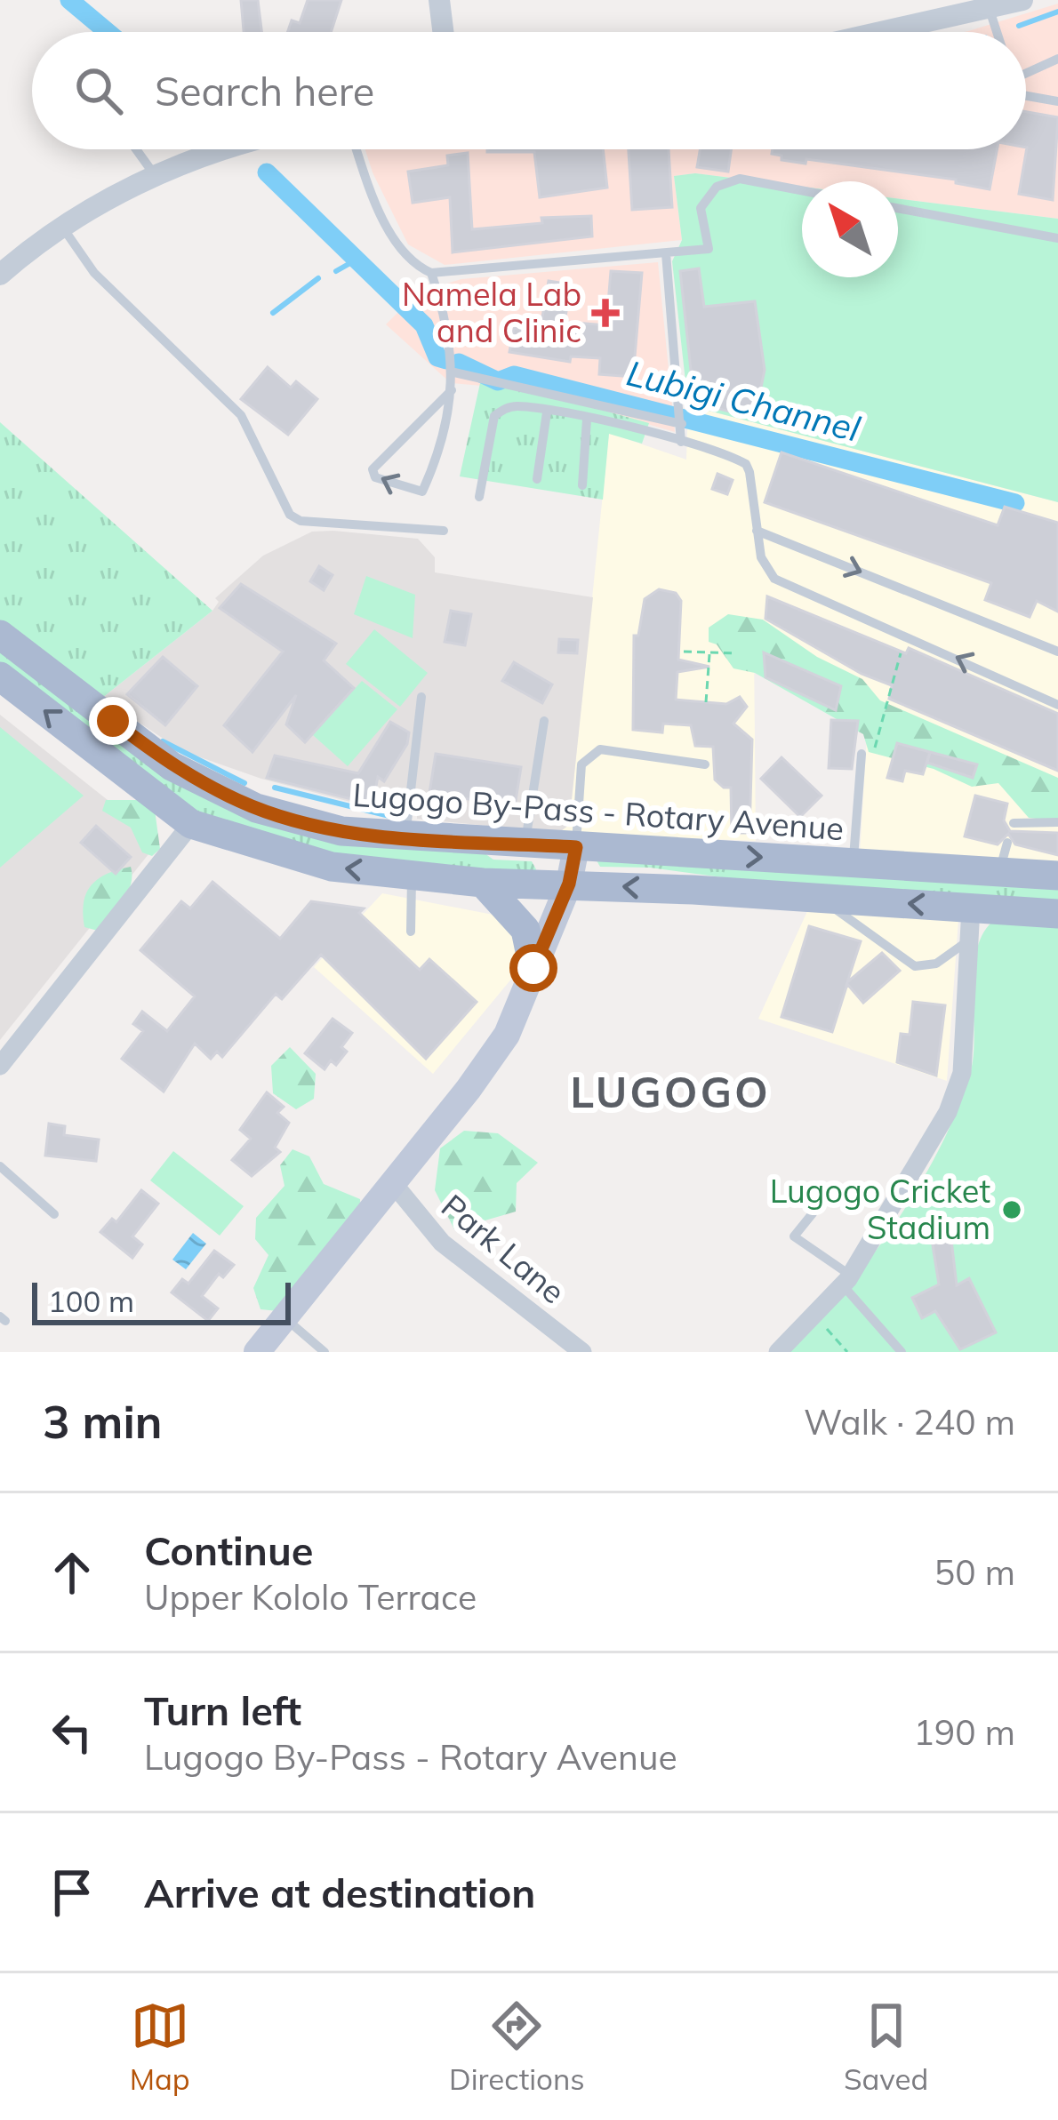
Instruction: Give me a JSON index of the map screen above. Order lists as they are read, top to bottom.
{
  "streets": {
    "main road": ["Lugogo By-Pass - Rotary Avenue"],
    "street": ["Park Lane"]
  },
  "districts": ["LUGOGO"],
  "water": ["Lubigi Channel"],
  "places": {
    "health": ["Namela Lab and Clinic"],
    "other": ["Lugogo Cricket Stadium"]
  },
  "scale_bar": "100 m",
  "north": "top left",
  "page": {
    "search": "Search here",
    "scale": "100 m",
    "heading": ["3 min", "Walk · 240 m"],
    "list": [
      ["Continue", "Upper Kololo Terrace", "50 m"],
      ["Turn left", "Lugogo By-Pass - Rotary Avenue", "190 m"],
      "Arrive at destination"
    ],
    "nav": ["Map", "Directions", "Saved"]
  }
}
